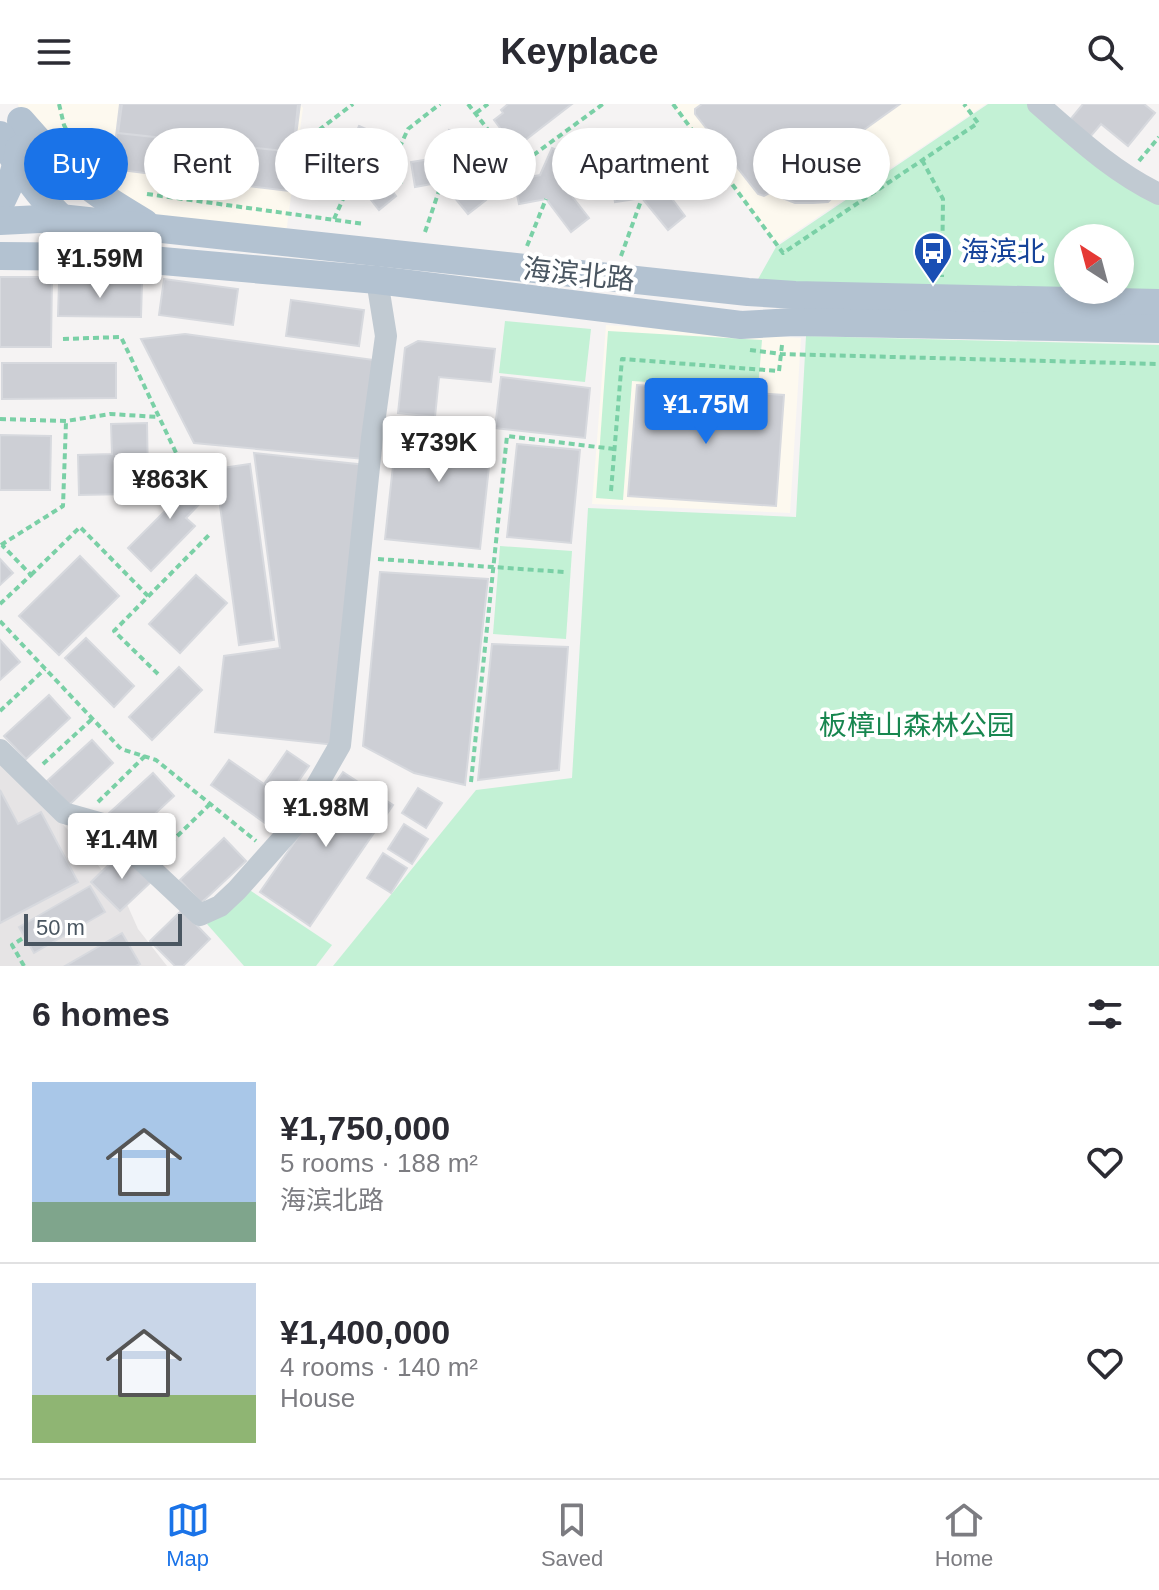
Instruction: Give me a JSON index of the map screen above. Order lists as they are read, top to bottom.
{
  "streets": {
    "main road": ["海滨北路"]
  },
  "parks": ["板樟山森林公园"],
  "places": {
    "bus stop": ["海滨北"]
  },
  "scale_bar": "50 m",
  "north": "top left",
  "page": {
    "header": "Keyplace",
    "chip": [
      "Buy",
      "Rent",
      "Filters",
      "New",
      "Apartment",
      "House"
    ],
    "price": [
      "¥1.59M",
      "¥1.75M",
      "¥739K",
      "¥863K",
      "¥1.98M",
      "¥1.4M"
    ],
    "scale": "50 m",
    "heading": "6 homes",
    "list": [
      {
        "name": "¥1,750,000",
        "note": "5 rooms · 188 m² · 海滨北路"
      },
      {
        "name": "¥1,400,000",
        "note": "4 rooms · 140 m² · House"
      }
    ],
    "tabs": ["Map", "Saved", "Home"]
  }
}
